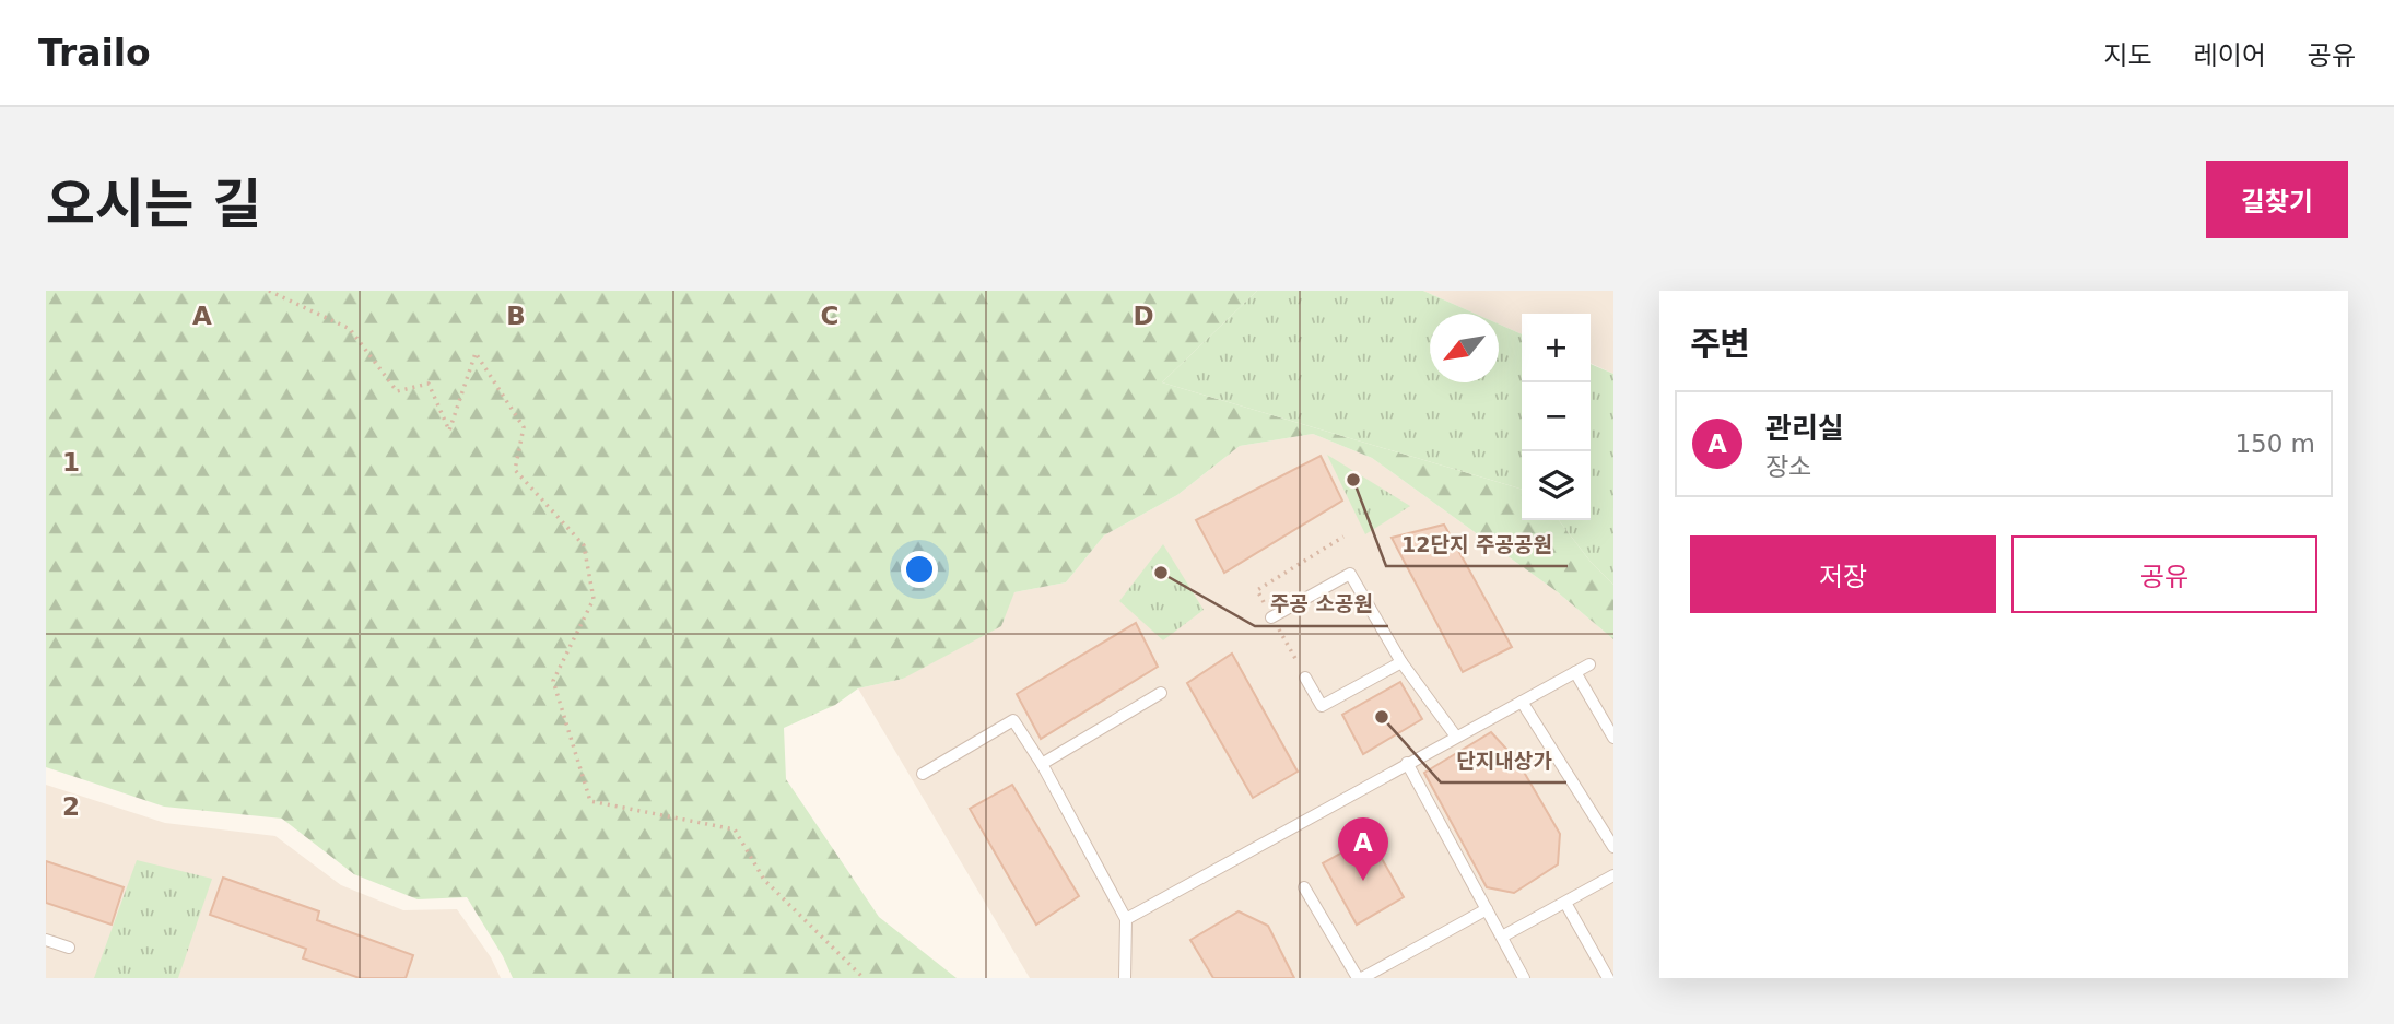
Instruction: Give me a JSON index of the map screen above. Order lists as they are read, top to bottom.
{
  "places": ["12단지 주공공원", "주공 소공원", "단지내상가"],
  "north": "bottom left",
  "page": {
    "header": "Trailo",
    "nav": ["지도", "레이어", "공유"],
    "title": "오시는 길",
    "buttons": [
      "길찾기",
      ["저장", "공유"]
    ],
    "heading": "주변",
    "map_buttons": ["+", "−"],
    "list": [
      {
        "mark": "A",
        "name": "관리실",
        "note": "장소",
        "value": "150 m"
      }
    ],
    "pins": "A"
  },
  "grid": {
    "columns": [
      "A",
      "B",
      "C",
      "D"
    ],
    "rows": ["1", "2"]
  }
}
